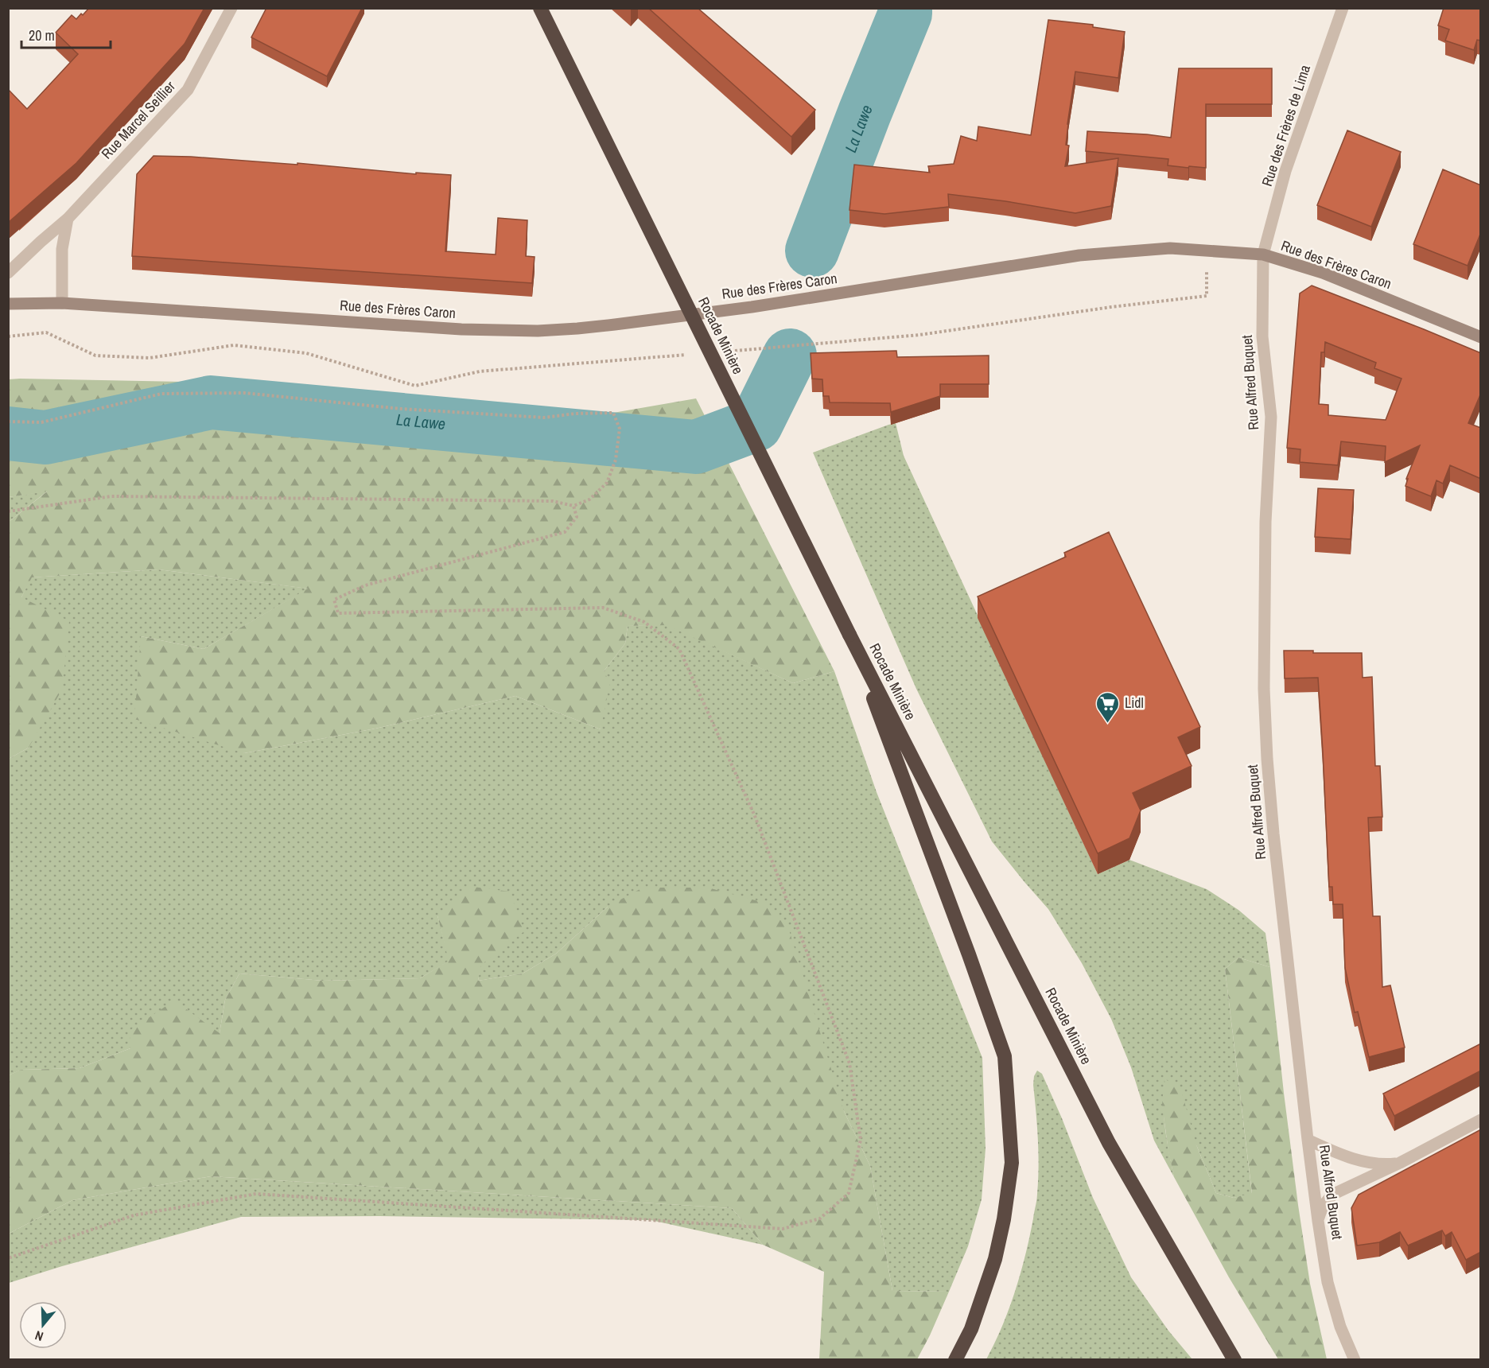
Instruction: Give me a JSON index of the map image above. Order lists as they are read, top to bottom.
{
  "streets": {
    "highway": ["Rocade Minière"],
    "main road": ["Rue des Frères Caron"],
    "street": ["Rue Marcel Seillier", "Rue des Frères de Lima", "Rue Alfred Buquet"]
  },
  "crossings": [
    ["Rue des Frères de Lima", "Rue des Frères Caron"],
    ["Rue des Frères de Lima", "Rue Alfred Buquet"],
    ["Rue des Frères Caron", "Rue Alfred Buquet"]
  ],
  "water": ["La Lawe"],
  "places": {
    "supermarket": ["Lidl"]
  },
  "scale_bar": "20 m",
  "north": "bottom"
}
